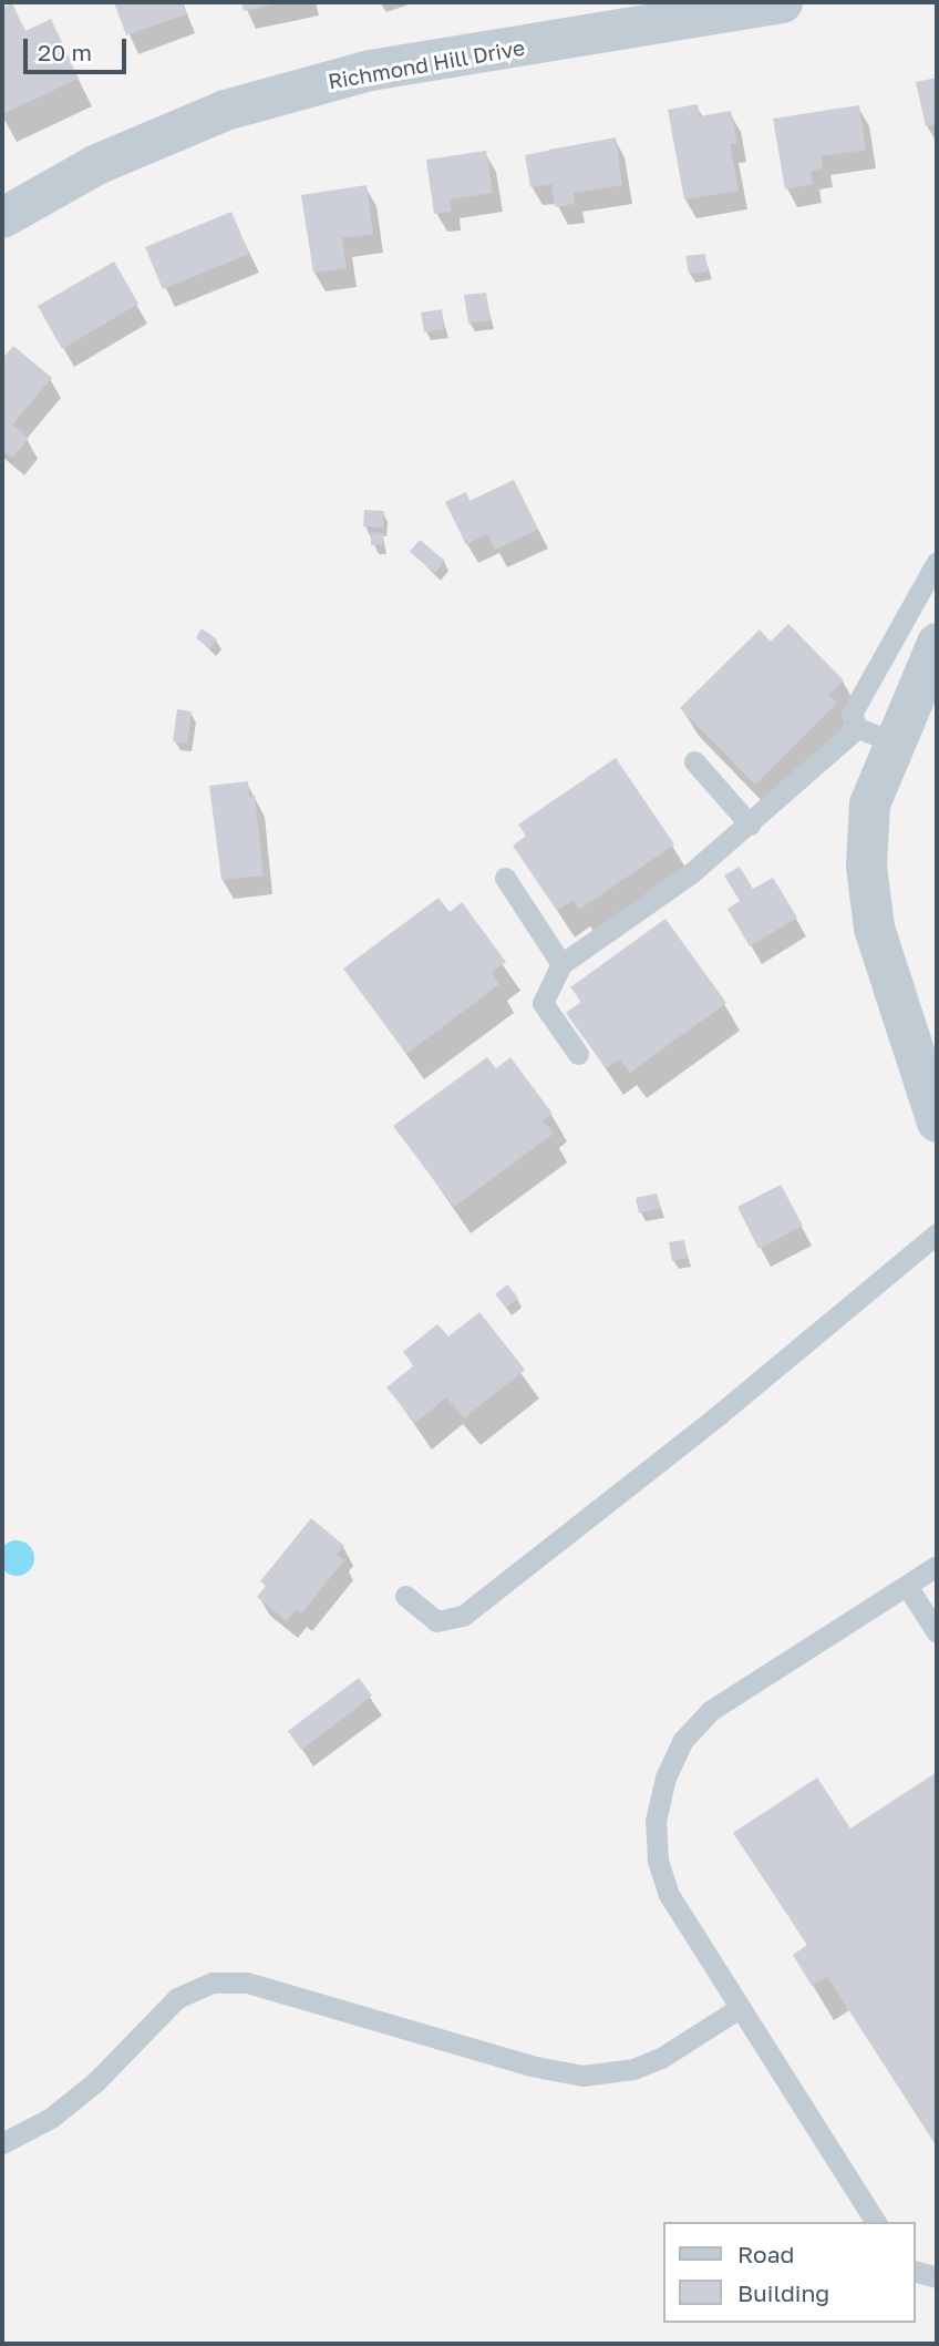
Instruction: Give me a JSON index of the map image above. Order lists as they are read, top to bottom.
{
  "streets": {
    "street": ["Richmond Hill Drive"]
  },
  "legend": ["Road", "Building"],
  "scale_bar": "20 m"
}
